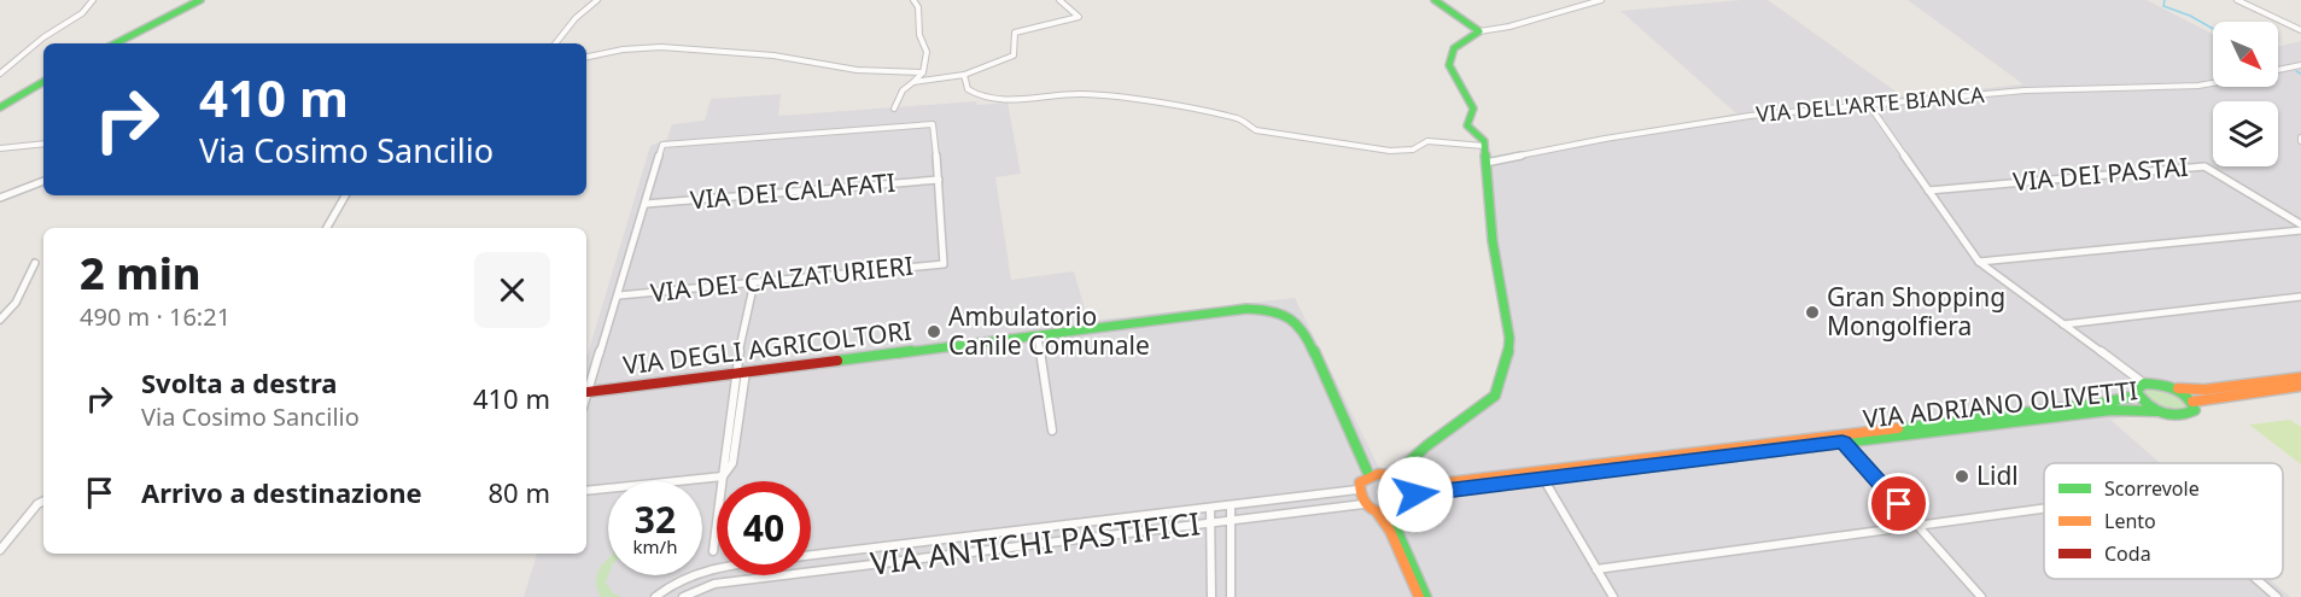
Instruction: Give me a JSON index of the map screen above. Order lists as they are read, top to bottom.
{
  "streets": {
    "street": [
      "VIA DELL'ARTE BIANCA",
      "VIA DEI PASTAI",
      "VIA DEI CALAFATI",
      "VIA DEI CALZATURIERI",
      "VIA DEGLI AGRICOLTORI",
      "VIA ADRIANO OLIVETTI",
      "VIA ANTICHI PASTIFICI"
    ]
  },
  "crossings": [
    ["VIA DEI CALAFATI", "VIA DEI CALZATURIERI"],
    ["VIA DEGLI AGRICOLTORI", "VIA ADRIANO OLIVETTI"],
    ["VIA DEGLI AGRICOLTORI", "VIA ANTICHI PASTIFICI"],
    ["VIA ADRIANO OLIVETTI", "VIA ANTICHI PASTIFICI"]
  ],
  "places": ["Gran Shopping Mongolfiera", "Ambulatorio Canile Comunale", "Lidl"],
  "legend": ["Scorrevole", "Lento", "Coda"],
  "north": "bottom right",
  "page": {
    "turn": ["410 m", "Via Cosimo Sancilio"],
    "heading": ["2 min", "490 m · 16:21"],
    "list": [
      {
        "name": "Svolta a destra",
        "note": "Via Cosimo Sancilio",
        "value": "410 m"
      },
      {
        "name": "Arrivo a destinazione",
        "value": "80 m"
      }
    ],
    "speed": "32 km/h",
    "limit": "40"
  }
}
